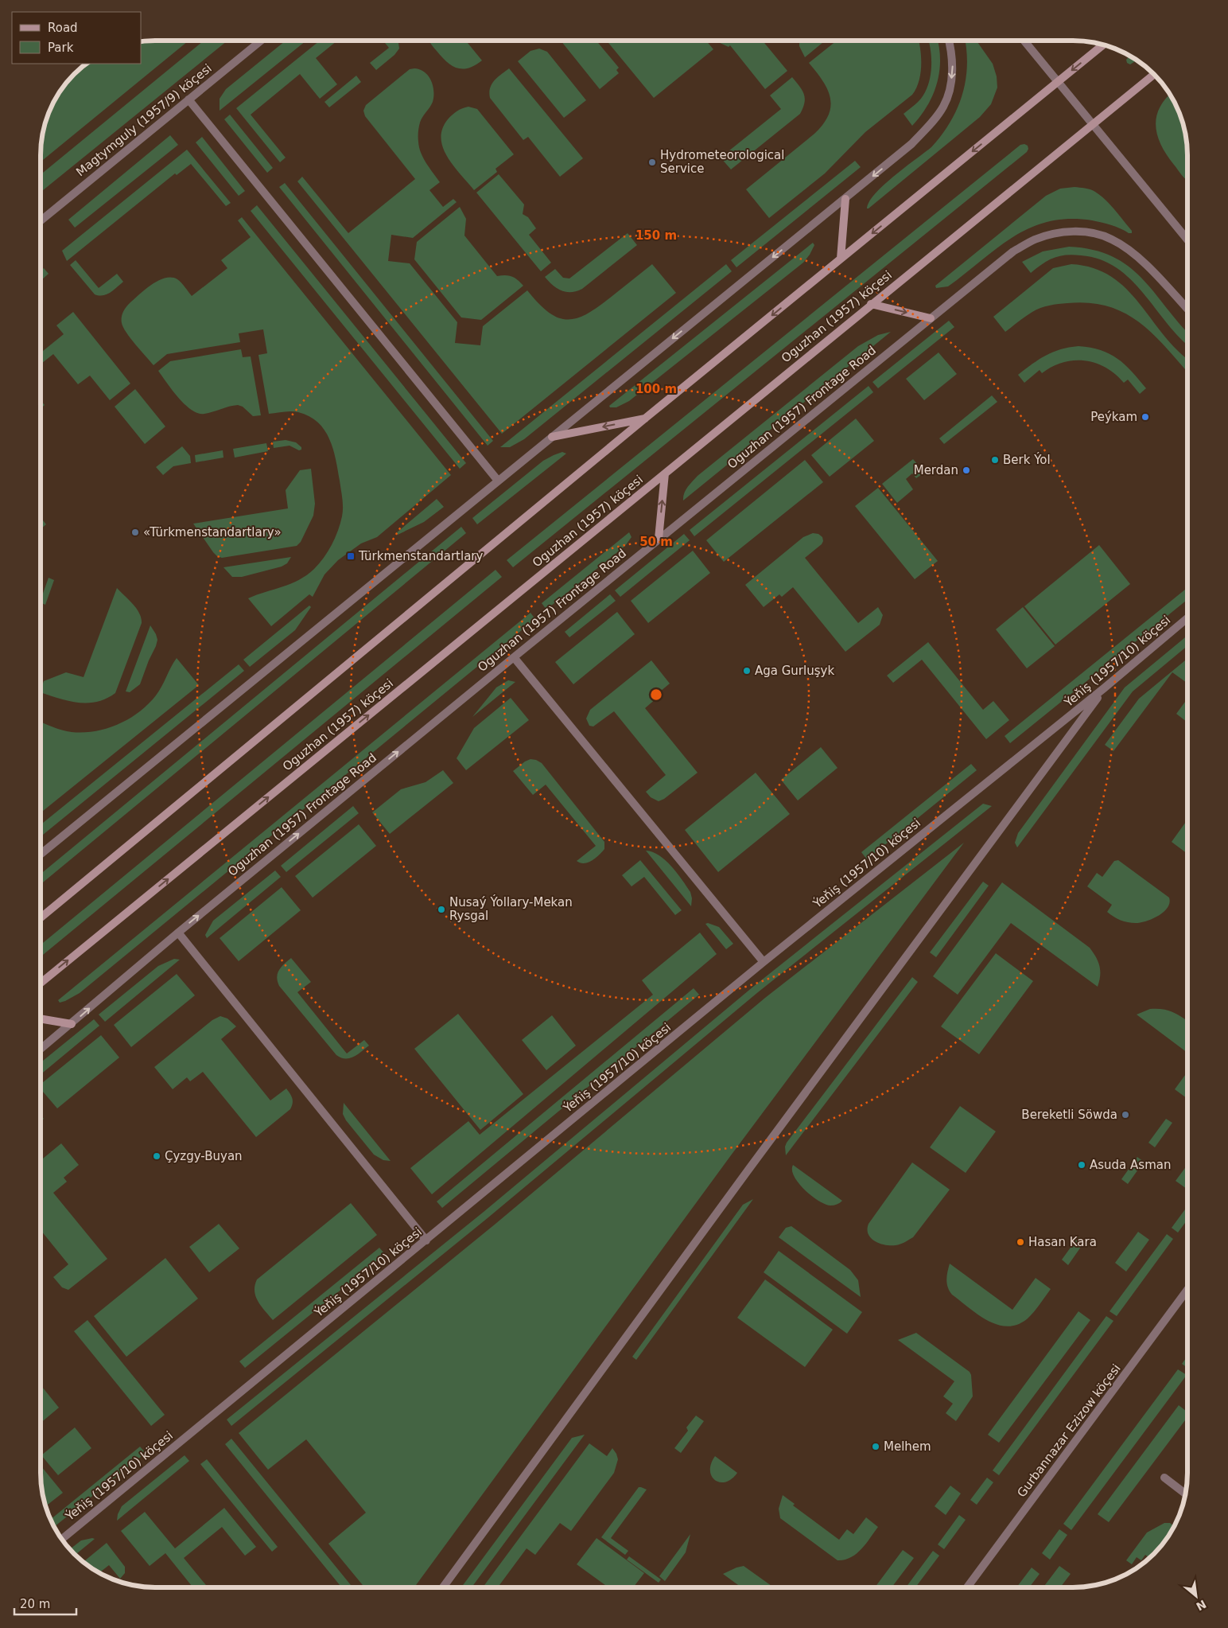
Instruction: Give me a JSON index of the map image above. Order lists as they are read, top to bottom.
{
  "streets": {
    "main road": ["Oguzhan (1957) köçesi"],
    "street": [
      "Magtymguly (1957/9) köçesi",
      "Oguzhan (1957) Frontage Road",
      "Ýeňiş (1957/10) köçesi",
      "Gurbannazar Ezizow köçesi"
    ]
  },
  "one_way": ["Oguzhan (1957) Frontage Road"],
  "places": {
    "other": [
      "Hydrometeorological Service",
      "Peýkam",
      "Berk Ýol",
      "Merdan",
      "«Türkmenstandartlary»",
      "Aga Gurluşyk",
      "Nusaý Ýollary-Mekan Rysgal",
      "Bereketli Söwda",
      "Çyzgy-Buyan",
      "Asuda Asman",
      "Hasan Kara",
      "Melhem"
    ],
    "transit": ["Türkmenstandartlary"]
  },
  "legend": ["Road", "Park"],
  "scale_bar": "20 m",
  "north": "bottom right",
  "rings": ["150 m", "100 m", "50 m"]
}
